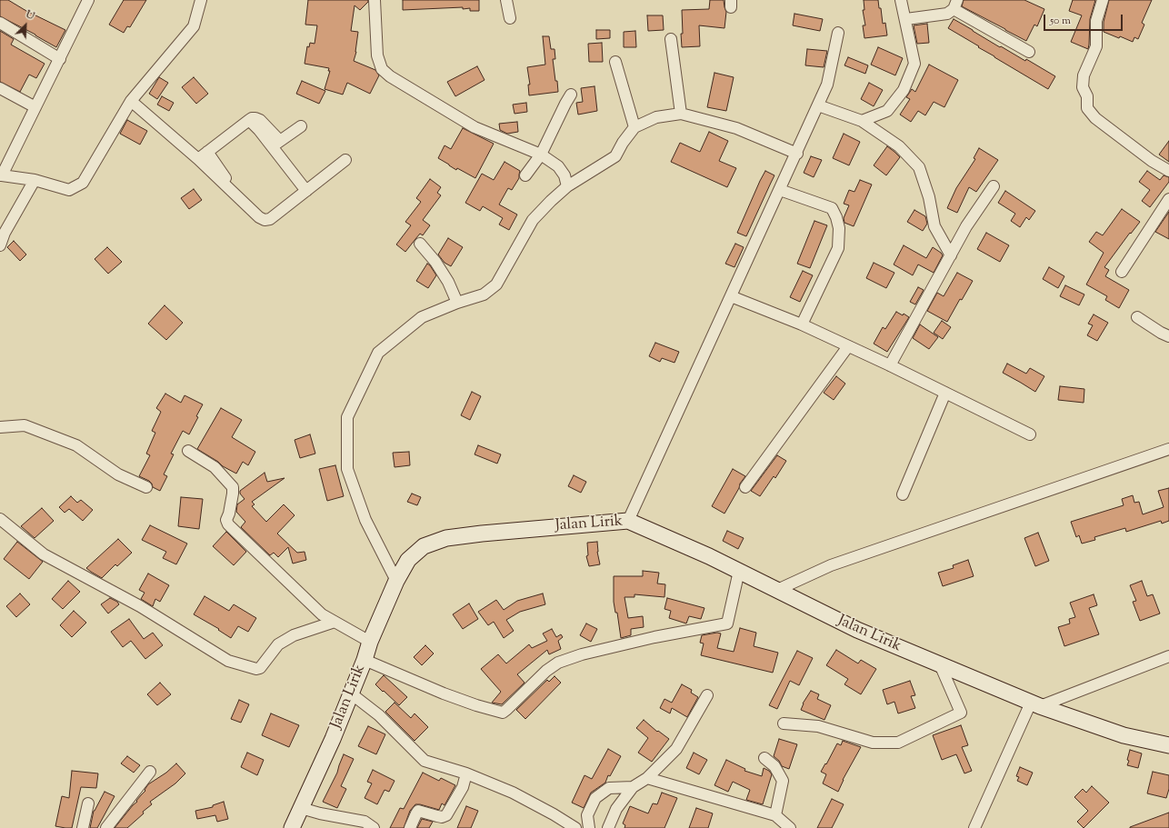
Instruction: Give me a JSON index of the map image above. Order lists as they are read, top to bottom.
{
  "streets": {
    "main road": ["Jalan Lirik"]
  },
  "scale_bar": "50 m",
  "north": "top right"
}
